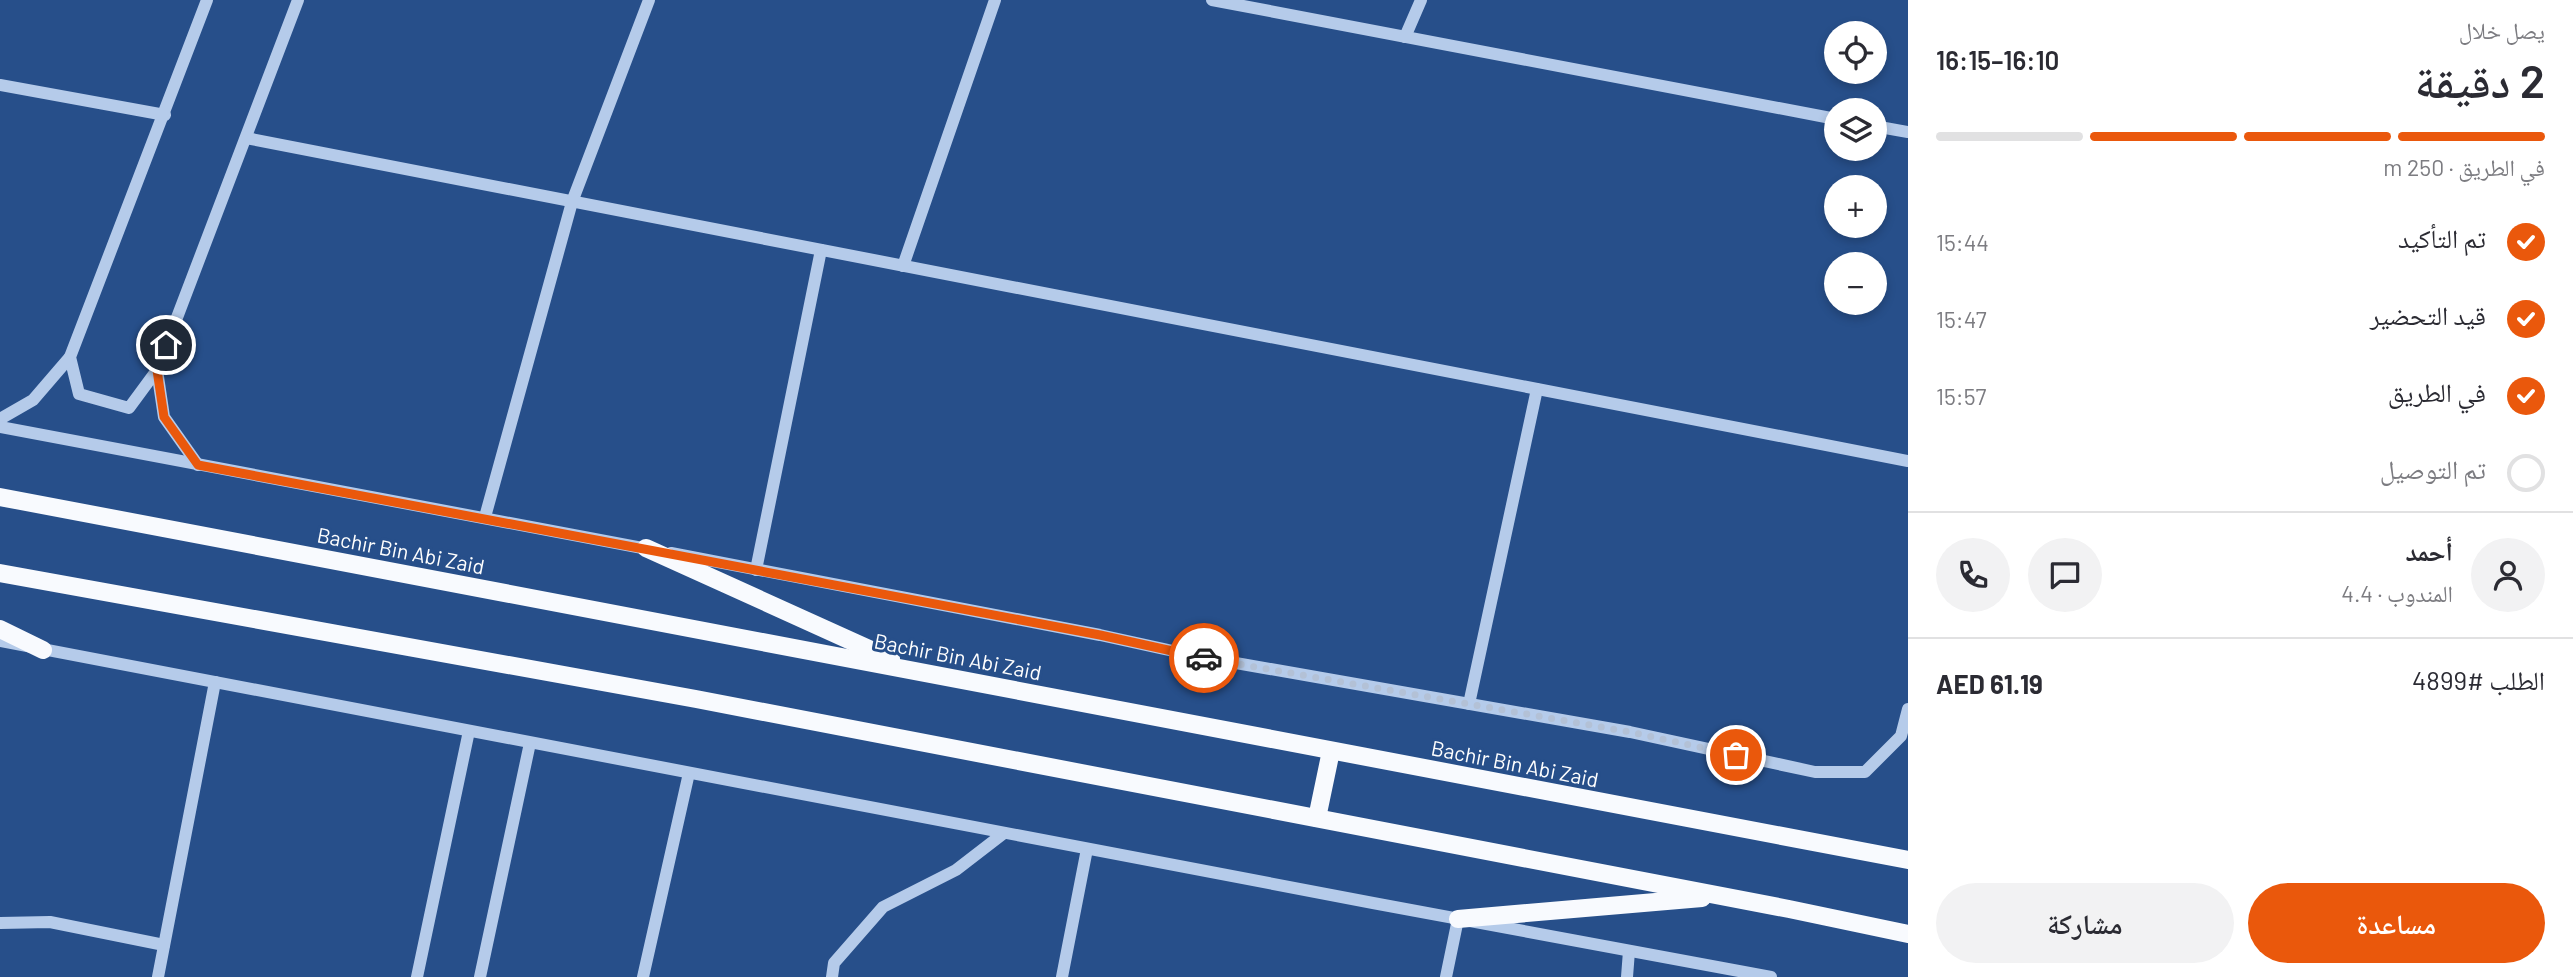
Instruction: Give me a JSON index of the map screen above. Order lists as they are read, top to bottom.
{
  "streets": {
    "main road": ["Bachir Bin Abi Zaid"]
  },
  "page": {
    "heading": ["2 دقيقة", "يصل خلال", "16:10–16:15"],
    "panel": [
      "أحمد",
      "المندوب · 4.4",
      "الطلب #4899",
      "AED 61.19"
    ],
    "map_buttons": ["+", "−"],
    "bar": "في الطريق · 250 m",
    "list": [
      ["تم التأكيد", "15:44"],
      ["قيد التحضير", "15:47"],
      ["في الطريق", "15:57"],
      "تم التوصيل"
    ],
    "buttons": ["مساعدة", "مشاركة"]
  }
}
